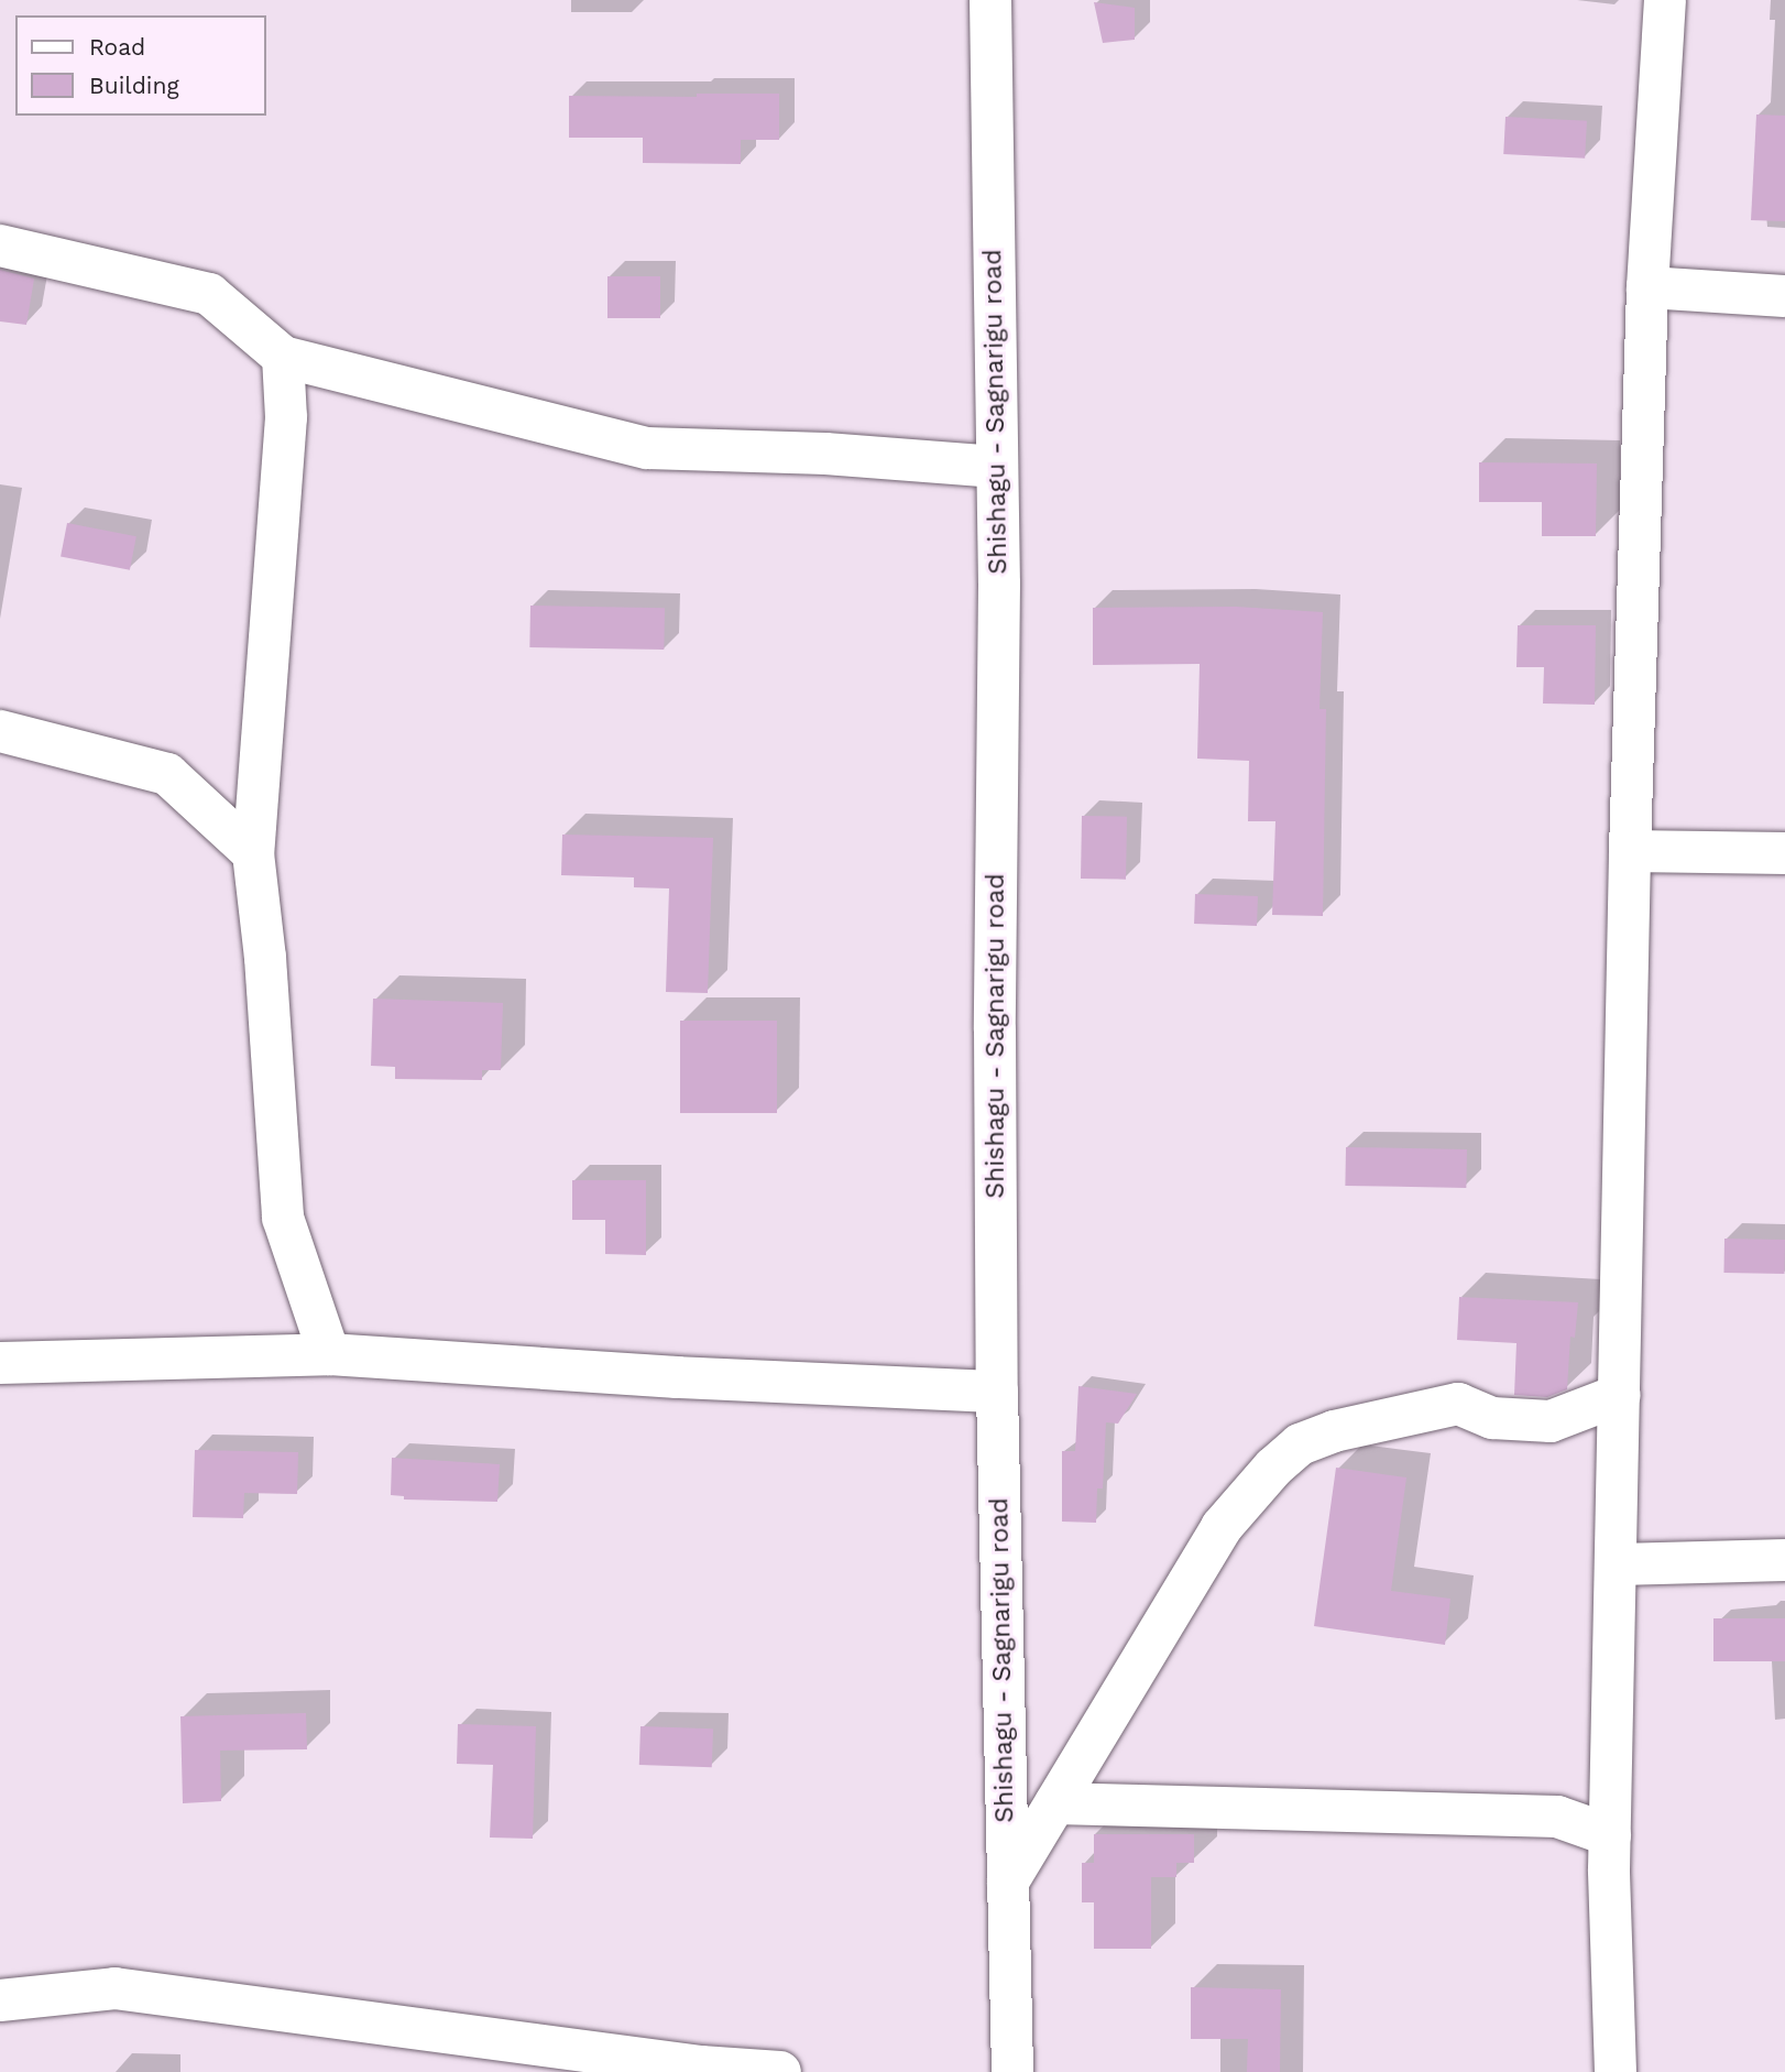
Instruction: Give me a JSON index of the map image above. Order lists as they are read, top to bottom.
{
  "streets": {
    "street": ["Shishagu - Sagnarigu road"]
  },
  "legend": ["Road", "Building"]
}
